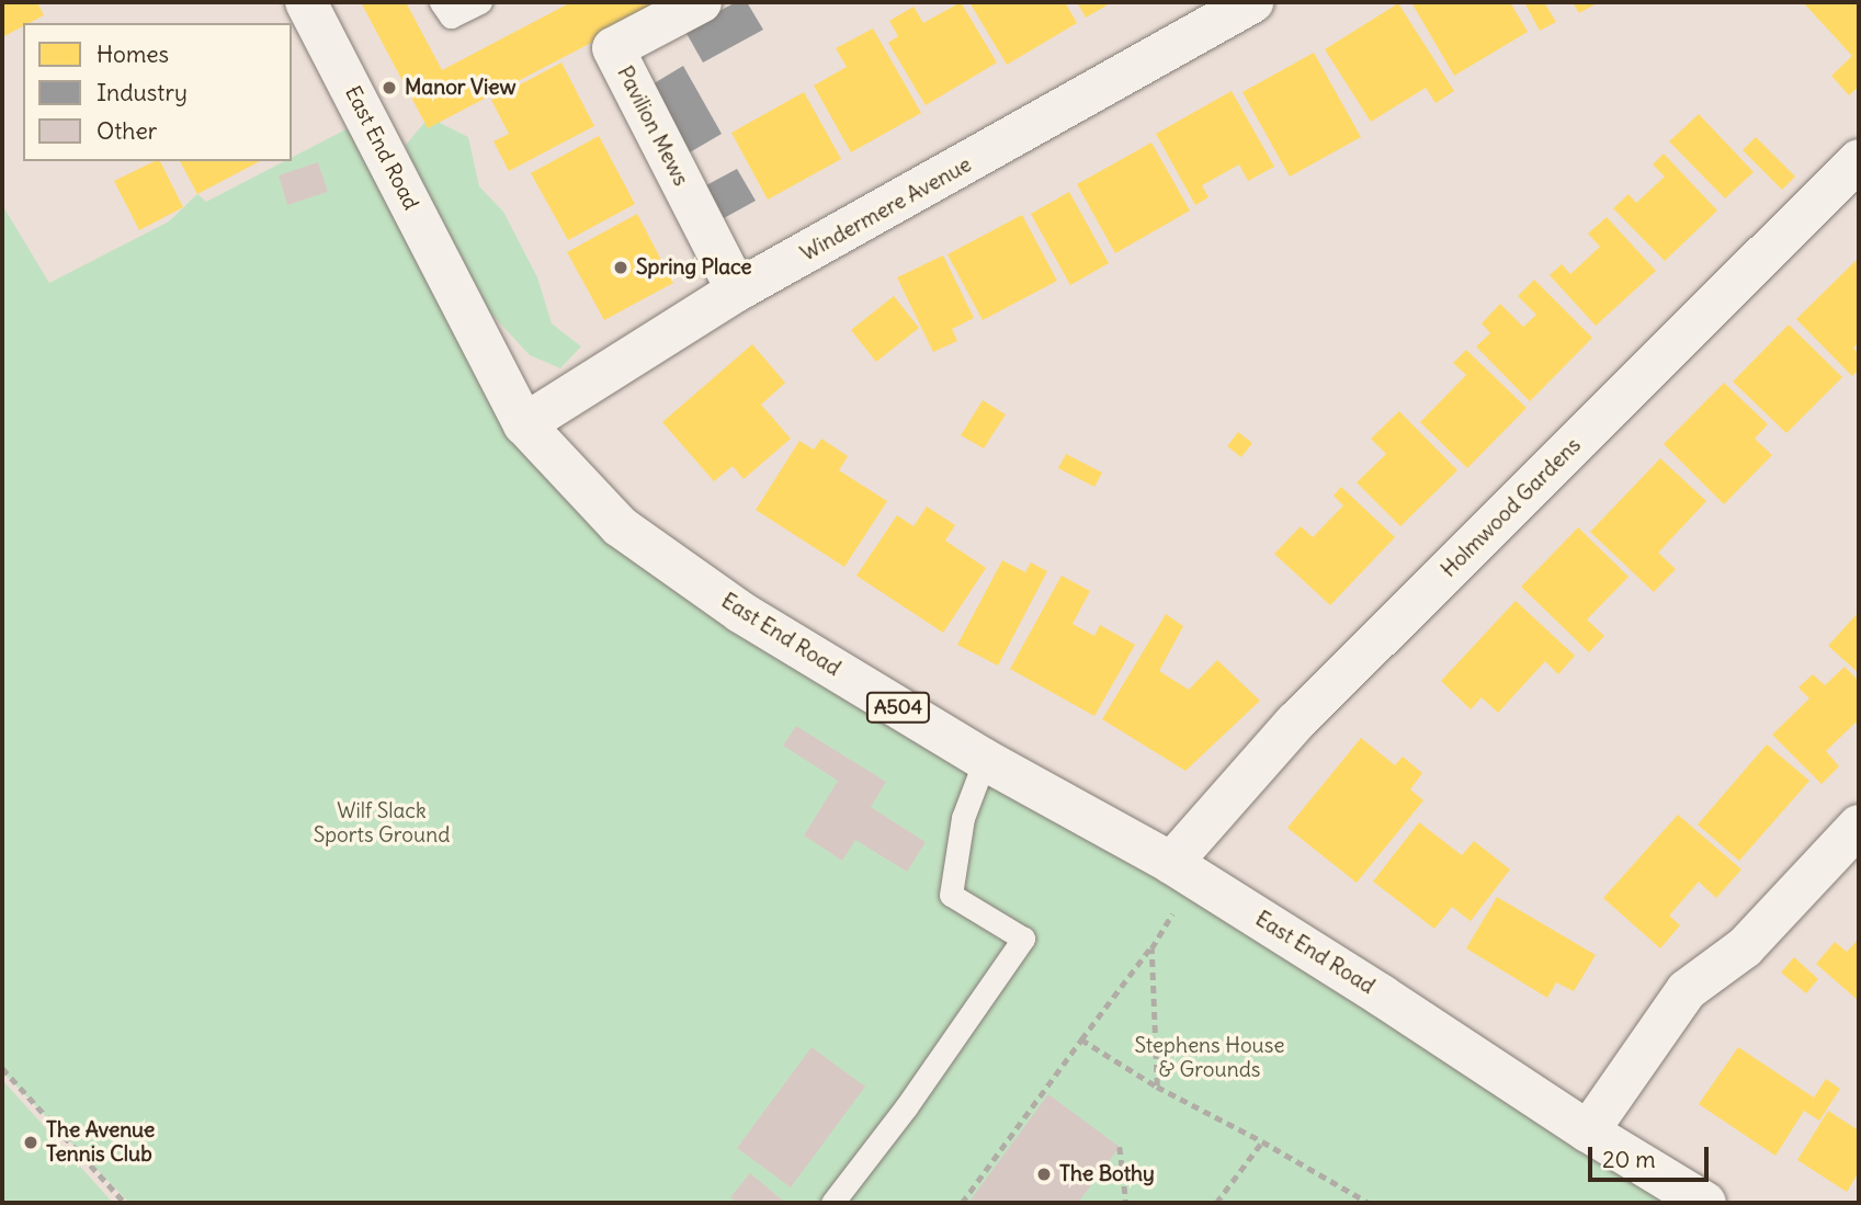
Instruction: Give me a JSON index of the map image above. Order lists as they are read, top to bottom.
{
  "streets": {
    "street": [
      "Pavilion Mews",
      "East End Road",
      "Windermere Avenue",
      "Holmwood Gardens",
      "A504"
    ]
  },
  "crossings": [
    ["Pavilion Mews", "Windermere Avenue"],
    ["East End Road", "Windermere Avenue"],
    ["East End Road", "Holmwood Gardens"]
  ],
  "parks": ["Wilf Slack Sports Ground", "Stephens House & Grounds"],
  "places": [
    "Manor View",
    "Spring Place",
    "The Avenue Tennis Club",
    "The Bothy"
  ],
  "legend": ["Homes", "Industry", "Other"],
  "scale_bar": "20 m"
}
